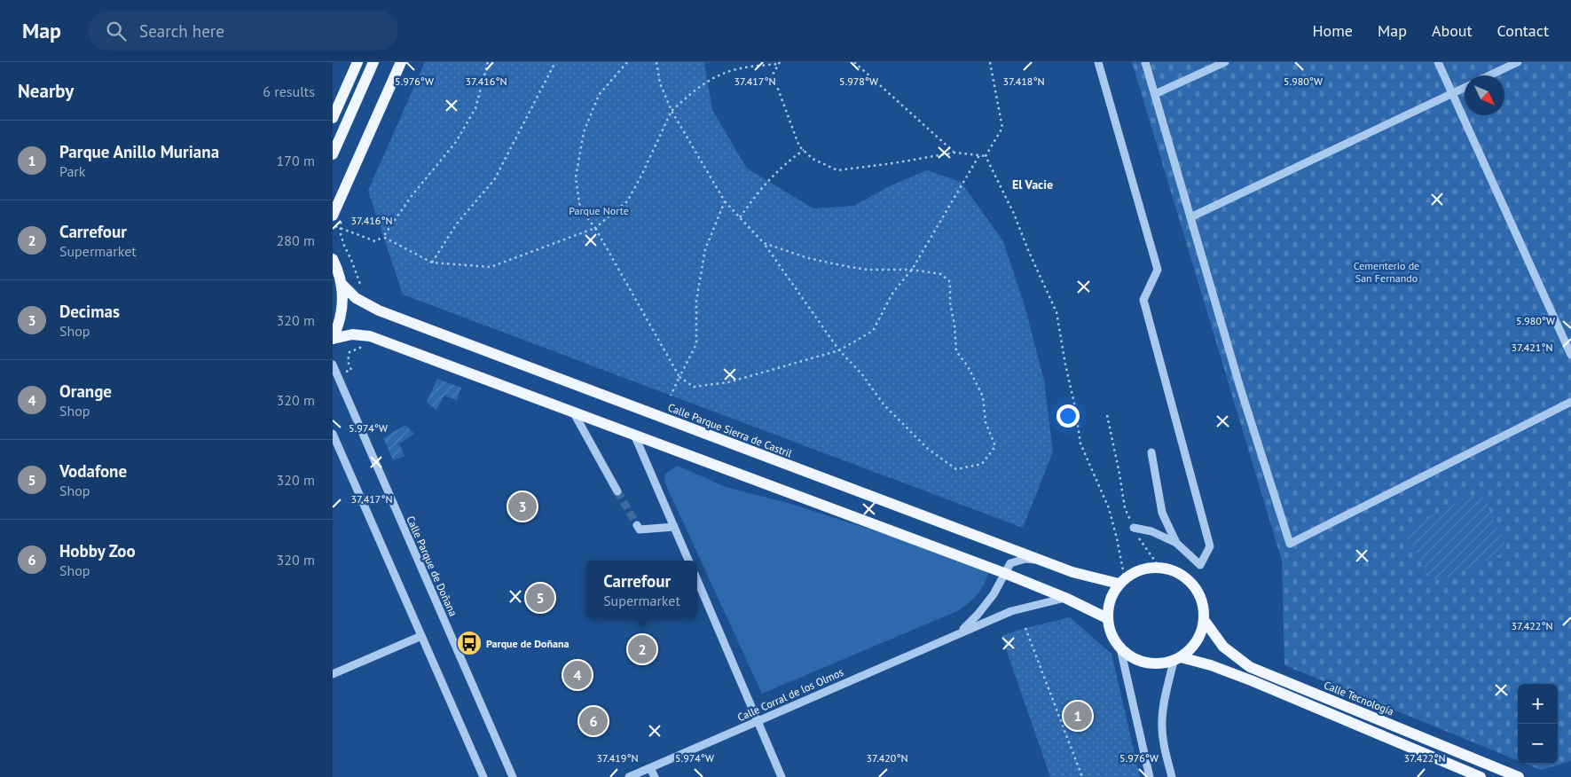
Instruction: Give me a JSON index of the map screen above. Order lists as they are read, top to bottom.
{
  "streets": {
    "main road": ["Calle Parque Sierra de Castril", "Calle Tecnología"],
    "street": ["Calle Parque de Doñana", "Calle Corral de los Olmos"]
  },
  "crossings": [
    ["Calle Parque Sierra de Castril", "Calle Tecnología"]
  ],
  "districts": ["El Vacie"],
  "parks": ["Parque Norte", "Cementerio de San Fernando"],
  "places": {
    "bus stop": ["Parque de Doñana"]
  },
  "north": "bottom right",
  "page": {
    "header": "Map",
    "search": "Search here",
    "nav": [
      "Home",
      "Map",
      "About",
      "Contact"
    ],
    "heading": ["Nearby", "6 results"],
    "list": [
      {
        "mark": "1",
        "name": "Parque Anillo Muriana",
        "note": "Park",
        "value": "170 m"
      },
      {
        "mark": "2",
        "name": "Carrefour",
        "note": "Supermarket",
        "value": "280 m"
      },
      {
        "mark": "3",
        "name": "Decimas",
        "note": "Shop",
        "value": "320 m"
      },
      {
        "mark": "4",
        "name": "Orange",
        "note": "Shop",
        "value": "320 m"
      },
      {
        "mark": "5",
        "name": "Vodafone",
        "note": "Shop",
        "value": "320 m"
      },
      {
        "mark": "6",
        "name": "Hobby Zoo",
        "note": "Shop",
        "value": "320 m"
      }
    ],
    "pins": [
      "3",
      "5",
      "2",
      "4",
      "1",
      "6"
    ],
    "popup": ["Carrefour", "Supermarket"],
    "map_buttons": ["+", "−"]
  },
  "coordinates": [
    "5.976°W",
    "5.978°W",
    "5.980°W",
    "37.416°N",
    "37.417°N",
    "37.418°N",
    "37.421°N",
    "5.974°W",
    "37.422°N",
    "37.419°N",
    "37.420°N"
  ]
}
